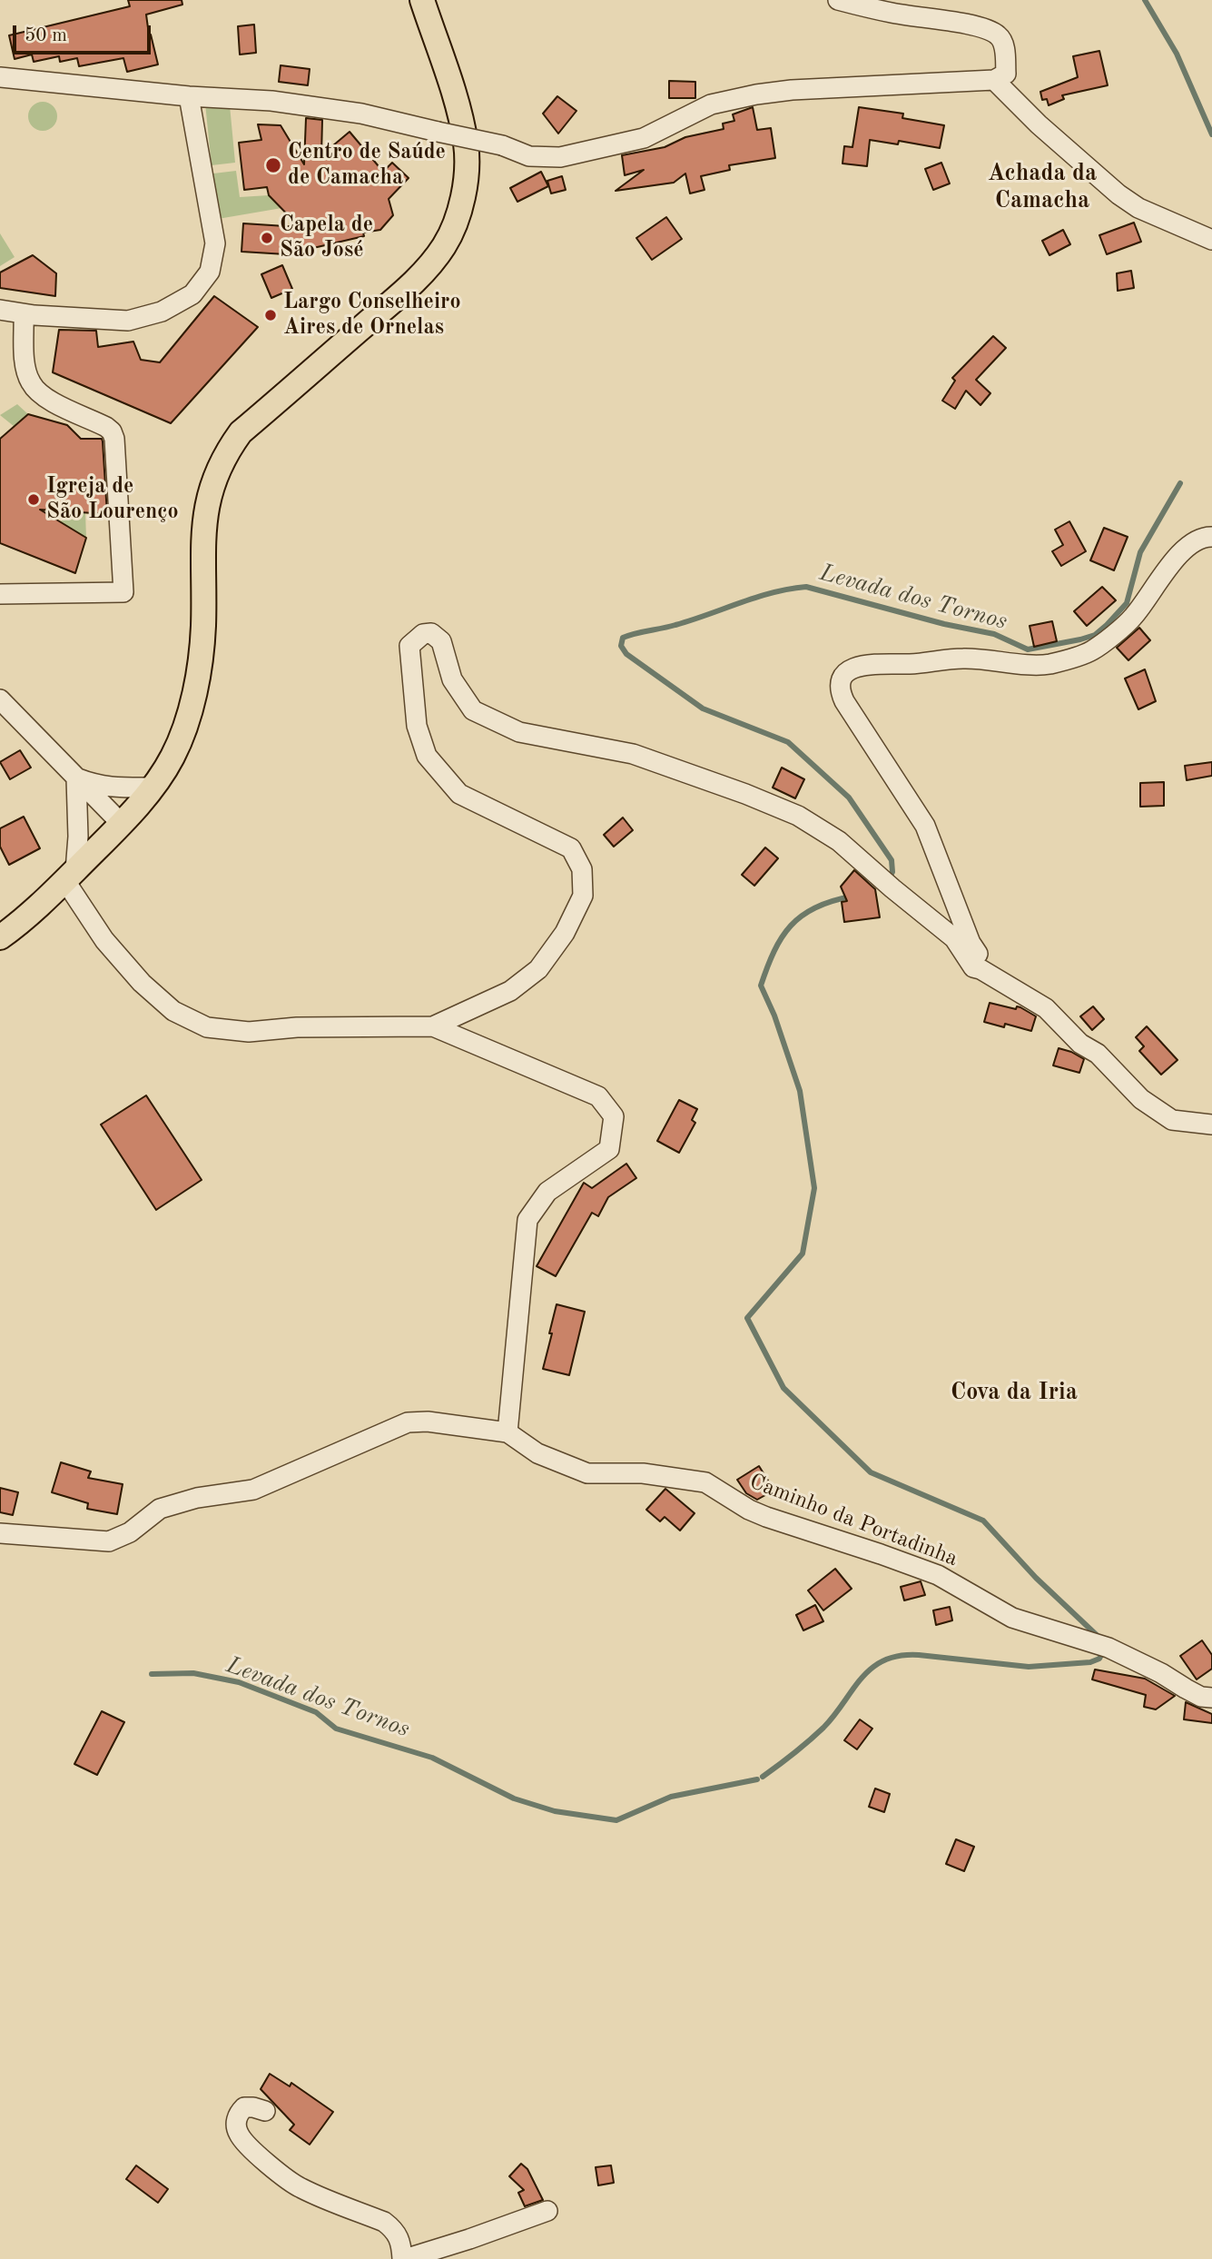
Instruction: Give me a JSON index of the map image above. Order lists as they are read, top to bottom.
{
  "streets": {
    "street": ["Caminho da Portadinha"]
  },
  "districts": ["Achada da Camacha", "Cova da Iria"],
  "water": ["Levada dos Tornos"],
  "places": [
    "Centro de Saúde de Camacha",
    "Capela de São José",
    "Largo Conselheiro Aires de Ornelas",
    "Igreja de São Lourenço"
  ],
  "scale_bar": "50 m"
}
